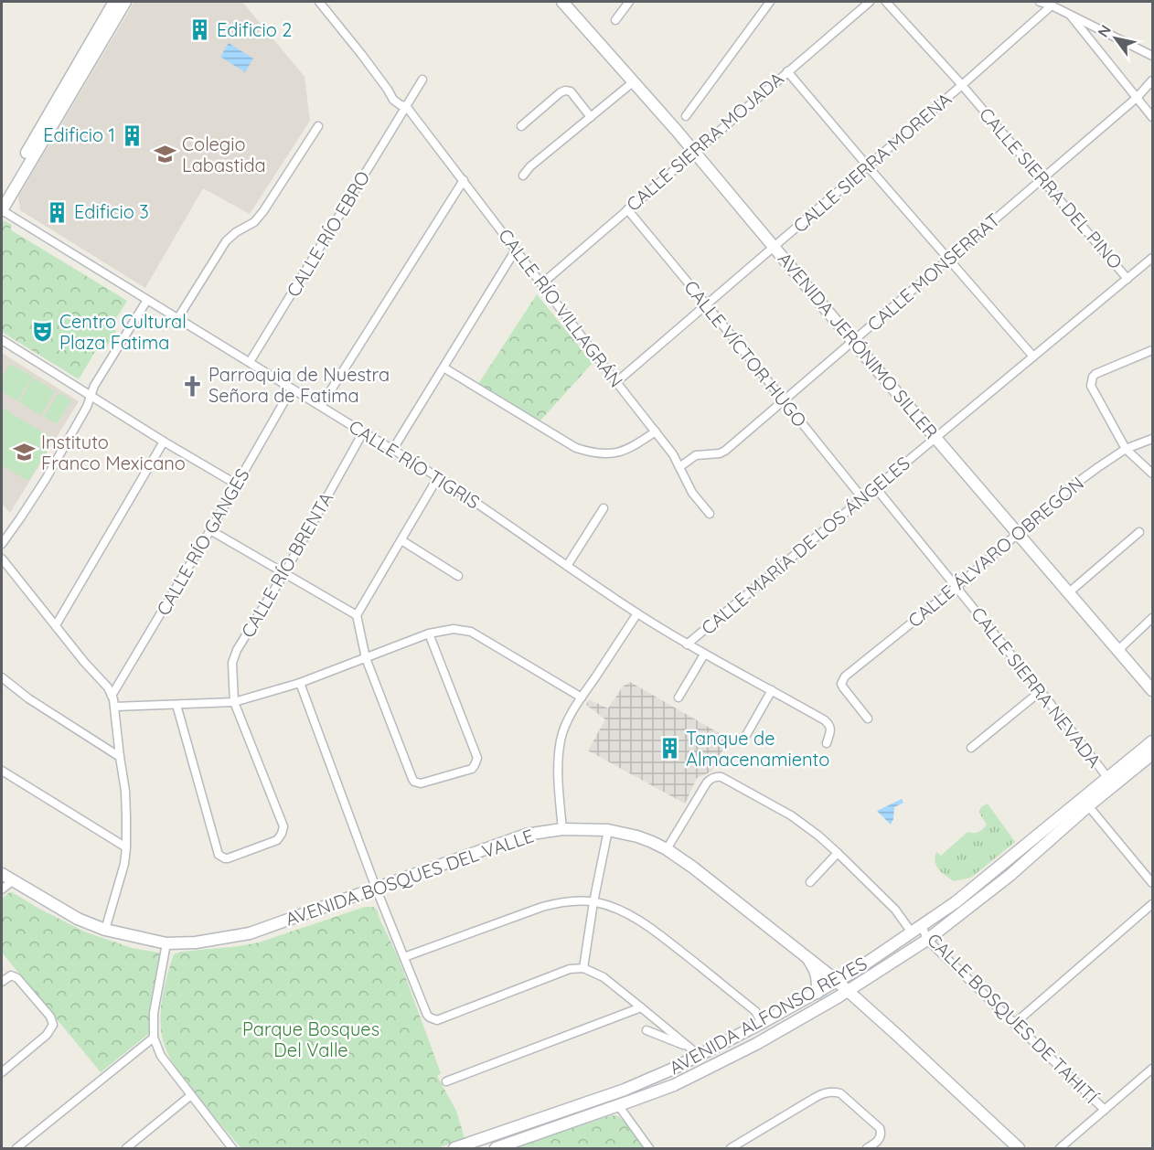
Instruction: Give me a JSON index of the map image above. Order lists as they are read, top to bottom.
{
  "streets": {
    "main road": ["AVENIDA JERÓNIMO SILLER", "AVENIDA BOSQUES DEL VALLE", "AVENIDA ALFONSO REYES"],
    "street": [
      "CALLE SIERRA MOJADA",
      "CALLE SIERRA MORENA",
      "CALLE SIERRA DEL PINO",
      "CALLE RÍO EBRO",
      "CALLE MONSERRAT",
      "CALLE RÍO VILLAGRÁN",
      "CALLE VÍCTOR HUGO",
      "CALLE RÍO TIGRIS",
      "CALLE RÍO GANGES",
      "CALLE MARÍA DE LOS ÁNGELES",
      "CALLE ÁLVARO OBREGÓN",
      "CALLE RÍO BRENTA",
      "CALLE SIERRA NEVADA",
      "CALLE BOSQUES DE TAHITÍ"
    ]
  },
  "crossings": [
    ["CALLE SIERRA MOJADA", "CALLE RÍO VILLAGRÁN"],
    ["CALLE SIERRA MOJADA", "AVENIDA JERÓNIMO SILLER"],
    ["CALLE SIERRA MOJADA", "CALLE VÍCTOR HUGO"],
    ["CALLE SIERRA MORENA", "CALLE SIERRA DEL PINO"],
    ["CALLE SIERRA MORENA", "CALLE RÍO VILLAGRÁN"],
    ["CALLE SIERRA MORENA", "AVENIDA JERÓNIMO SILLER"],
    ["CALLE SIERRA MORENA", "CALLE VÍCTOR HUGO"],
    ["CALLE SIERRA DEL PINO", "CALLE MONSERRAT"],
    ["CALLE SIERRA DEL PINO", "CALLE MARÍA DE LOS ÁNGELES"],
    ["CALLE RÍO EBRO", "CALLE RÍO VILLAGRÁN"],
    ["CALLE RÍO EBRO", "CALLE RÍO TIGRIS"],
    ["CALLE MONSERRAT", "CALLE RÍO VILLAGRÁN"],
    ["CALLE MONSERRAT", "AVENIDA JERÓNIMO SILLER"],
    ["CALLE MONSERRAT", "CALLE VÍCTOR HUGO"],
    ["AVENIDA JERÓNIMO SILLER", "CALLE MARÍA DE LOS ÁNGELES"],
    ["AVENIDA JERÓNIMO SILLER", "CALLE ÁLVARO OBREGÓN"],
    ["CALLE VÍCTOR HUGO", "CALLE MARÍA DE LOS ÁNGELES"],
    ["CALLE RÍO TIGRIS", "CALLE RÍO GANGES"],
    ["CALLE RÍO TIGRIS", "CALLE MARÍA DE LOS ÁNGELES"],
    ["CALLE RÍO TIGRIS", "CALLE RÍO BRENTA"],
    ["CALLE MARÍA DE LOS ÁNGELES", "CALLE SIERRA NEVADA"],
    ["CALLE ÁLVARO OBREGÓN", "CALLE SIERRA NEVADA"],
    ["CALLE SIERRA NEVADA", "AVENIDA ALFONSO REYES"],
    ["AVENIDA BOSQUES DEL VALLE", "AVENIDA ALFONSO REYES"],
    ["AVENIDA BOSQUES DEL VALLE", "CALLE BOSQUES DE TAHITÍ"],
    ["AVENIDA ALFONSO REYES", "CALLE BOSQUES DE TAHITÍ"]
  ],
  "parks": ["Parque Bosques Del Valle"],
  "places": {
    "building": [
      "Edificio 2",
      "Edificio 1",
      "Edificio 3",
      "Tanque de Almacenamiento"
    ],
    "school or university": ["Colegio Labastida", "Instituto Franco Mexicano"],
    "theatre": ["Centro Cultural Plaza Fatima"],
    "church": ["Parroquia de Nuestra Señora de Fatima"]
  },
  "north": "top left"
}
